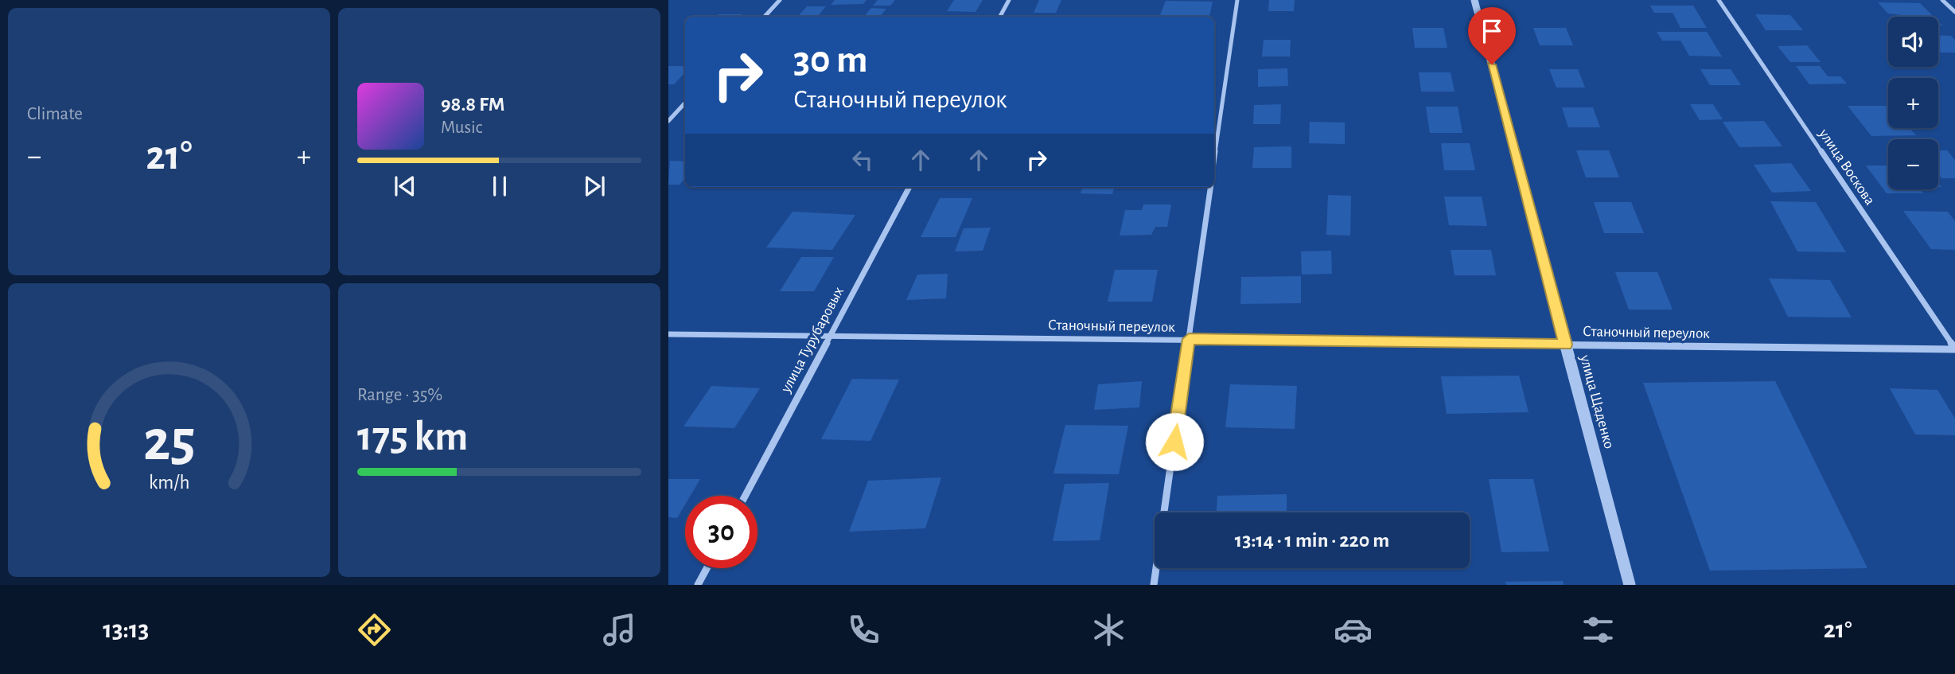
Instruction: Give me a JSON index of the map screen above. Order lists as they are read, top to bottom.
{
  "streets": {
    "street": [
      "улица Воскова",
      "Станочный переулок",
      "улица Турубаровых",
      "улица Щаденко"
    ]
  },
  "crossings": [
    ["улица Воскова", "Станочный переулок"],
    ["Станочный переулок", "улица Турубаровых"],
    ["Станочный переулок", "улица Щаденко"]
  ],
  "page": {
    "tile": [
      "Climate",
      ["Range · 35%", "175 km"]
    ],
    "map_buttons": ["+", "−"],
    "turn": ["30 m", "Станочный переулок"],
    "song": ["98.8 FM", "Music"],
    "heat": ["−", "21°", "+"],
    "limit": "30",
    "trip": "13:14 · 1 min · 220 m",
    "tabs": ["13:13", "21°"],
    "gauge": ["25", "km/h"]
  }
}
